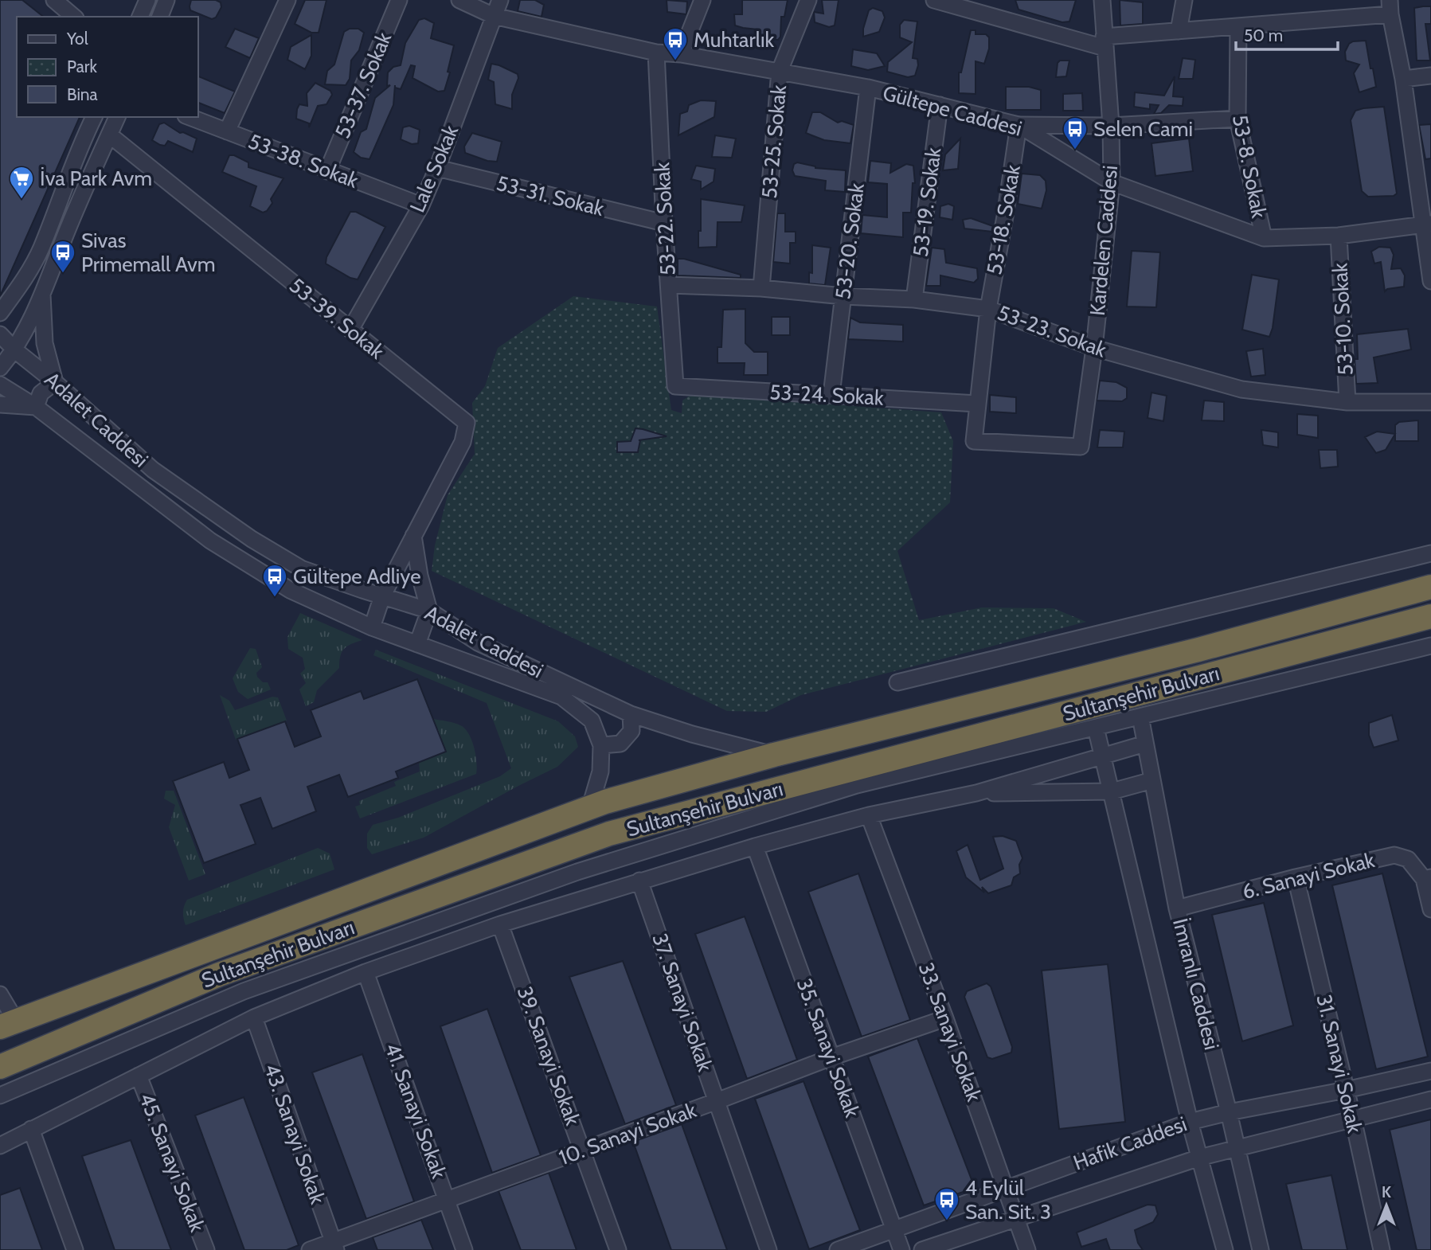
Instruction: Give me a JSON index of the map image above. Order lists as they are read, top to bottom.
{
  "streets": {
    "highway": ["Sultanşehir Bulvarı"],
    "street": [
      "53-37. Sokak",
      "Gültepe Caddesi",
      "53-25. Sokak",
      "53-38. Sokak",
      "53-8. Sokak",
      "Lale Sokak",
      "53-31. Sokak",
      "53-19. Sokak",
      "53-22. Sokak",
      "53-18. Sokak",
      "Kardelen Caddesi",
      "53-20. Sokak",
      "53-39. Sokak",
      "53-10. Sokak",
      "53-23. Sokak",
      "53-24. Sokak",
      "Adalet Caddesi",
      "6. Sanayi Sokak",
      "İmranlı Caddesi",
      "37. Sanayi Sokak",
      "33. Sanayi Sokak",
      "35. Sanayi Sokak",
      "39. Sanayi Sokak",
      "31. Sanayi Sokak",
      "41. Sanayi Sokak",
      "43. Sanayi Sokak",
      "10. Sanayi Sokak",
      "Hafik Caddesi",
      "45. Sanayi Sokak"
    ]
  },
  "crossings": [
    ["53-37. Sokak", "53-38. Sokak"],
    ["Gültepe Caddesi", "53-25. Sokak"],
    ["Gültepe Caddesi", "53-8. Sokak"],
    ["Gültepe Caddesi", "Lale Sokak"],
    ["Gültepe Caddesi", "53-19. Sokak"],
    ["Gültepe Caddesi", "53-22. Sokak"],
    ["Gültepe Caddesi", "53-18. Sokak"],
    ["Gültepe Caddesi", "Kardelen Caddesi"],
    ["Gültepe Caddesi", "53-20. Sokak"],
    ["Gültepe Caddesi", "53-10. Sokak"],
    ["53-25. Sokak", "53-23. Sokak"],
    ["53-38. Sokak", "Lale Sokak"],
    ["Lale Sokak", "53-31. Sokak"],
    ["Lale Sokak", "53-39. Sokak"],
    ["53-31. Sokak", "53-22. Sokak"],
    ["53-19. Sokak", "53-23. Sokak"],
    ["53-22. Sokak", "53-23. Sokak"],
    ["53-22. Sokak", "53-24. Sokak"],
    ["53-18. Sokak", "Kardelen Caddesi"],
    ["53-18. Sokak", "53-23. Sokak"],
    ["53-18. Sokak", "53-24. Sokak"],
    ["Kardelen Caddesi", "53-23. Sokak"],
    ["53-20. Sokak", "53-23. Sokak"],
    ["53-20. Sokak", "53-24. Sokak"],
    ["53-39. Sokak", "Adalet Caddesi"],
    ["53-10. Sokak", "53-23. Sokak"],
    ["Adalet Caddesi", "Sultanşehir Bulvarı"],
    ["6. Sanayi Sokak", "İmranlı Caddesi"],
    ["6. Sanayi Sokak", "31. Sanayi Sokak"],
    ["İmranlı Caddesi", "Hafik Caddesi"],
    ["37. Sanayi Sokak", "10. Sanayi Sokak"],
    ["33. Sanayi Sokak", "10. Sanayi Sokak"],
    ["33. Sanayi Sokak", "Hafik Caddesi"],
    ["35. Sanayi Sokak", "10. Sanayi Sokak"],
    ["35. Sanayi Sokak", "Hafik Caddesi"],
    ["39. Sanayi Sokak", "10. Sanayi Sokak"],
    ["31. Sanayi Sokak", "Hafik Caddesi"],
    ["41. Sanayi Sokak", "10. Sanayi Sokak"],
    ["43. Sanayi Sokak", "10. Sanayi Sokak"]
  ],
  "places": {
    "bus stop": [
      "Muhtarlık",
      "Selen Cami",
      "Sivas Primemall Avm",
      "Gültepe Adliye",
      "4 Eylül San. Sit. 3"
    ],
    "supermarket": ["İva Park Avm"]
  },
  "legend": ["Yol", "Park", "Bina"],
  "scale_bar": "50 m",
  "north": "top"
}
